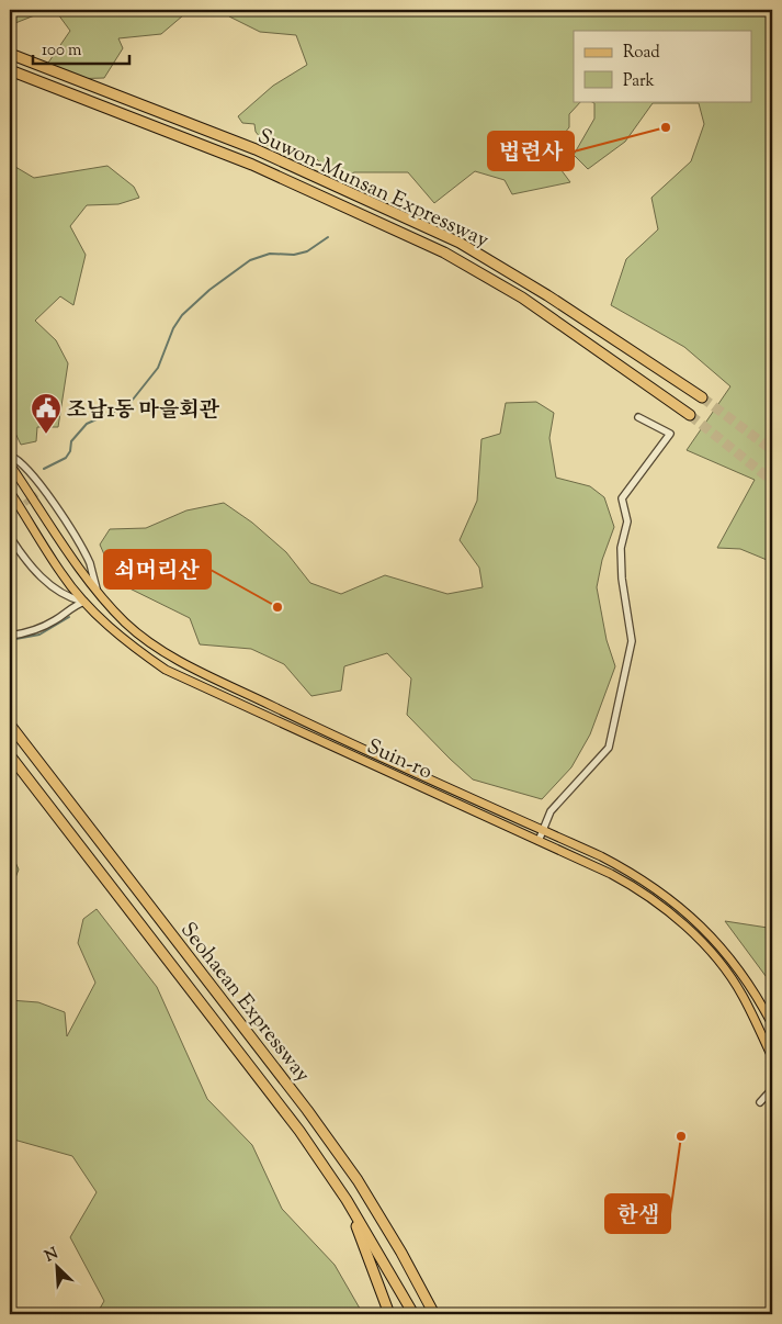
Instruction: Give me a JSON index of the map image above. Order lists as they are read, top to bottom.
{
  "streets": {
    "highway": ["Suwon-Munsan Expressway", "Seohaean Expressway"],
    "main road": ["Suin-ro"]
  },
  "places": {
    "other": ["법련사", "쇠머리산", "한샘"],
    "public building": ["조남1동 마을회관"]
  },
  "legend": ["Road", "Park"],
  "scale_bar": "100 m",
  "north": "top left"
}
